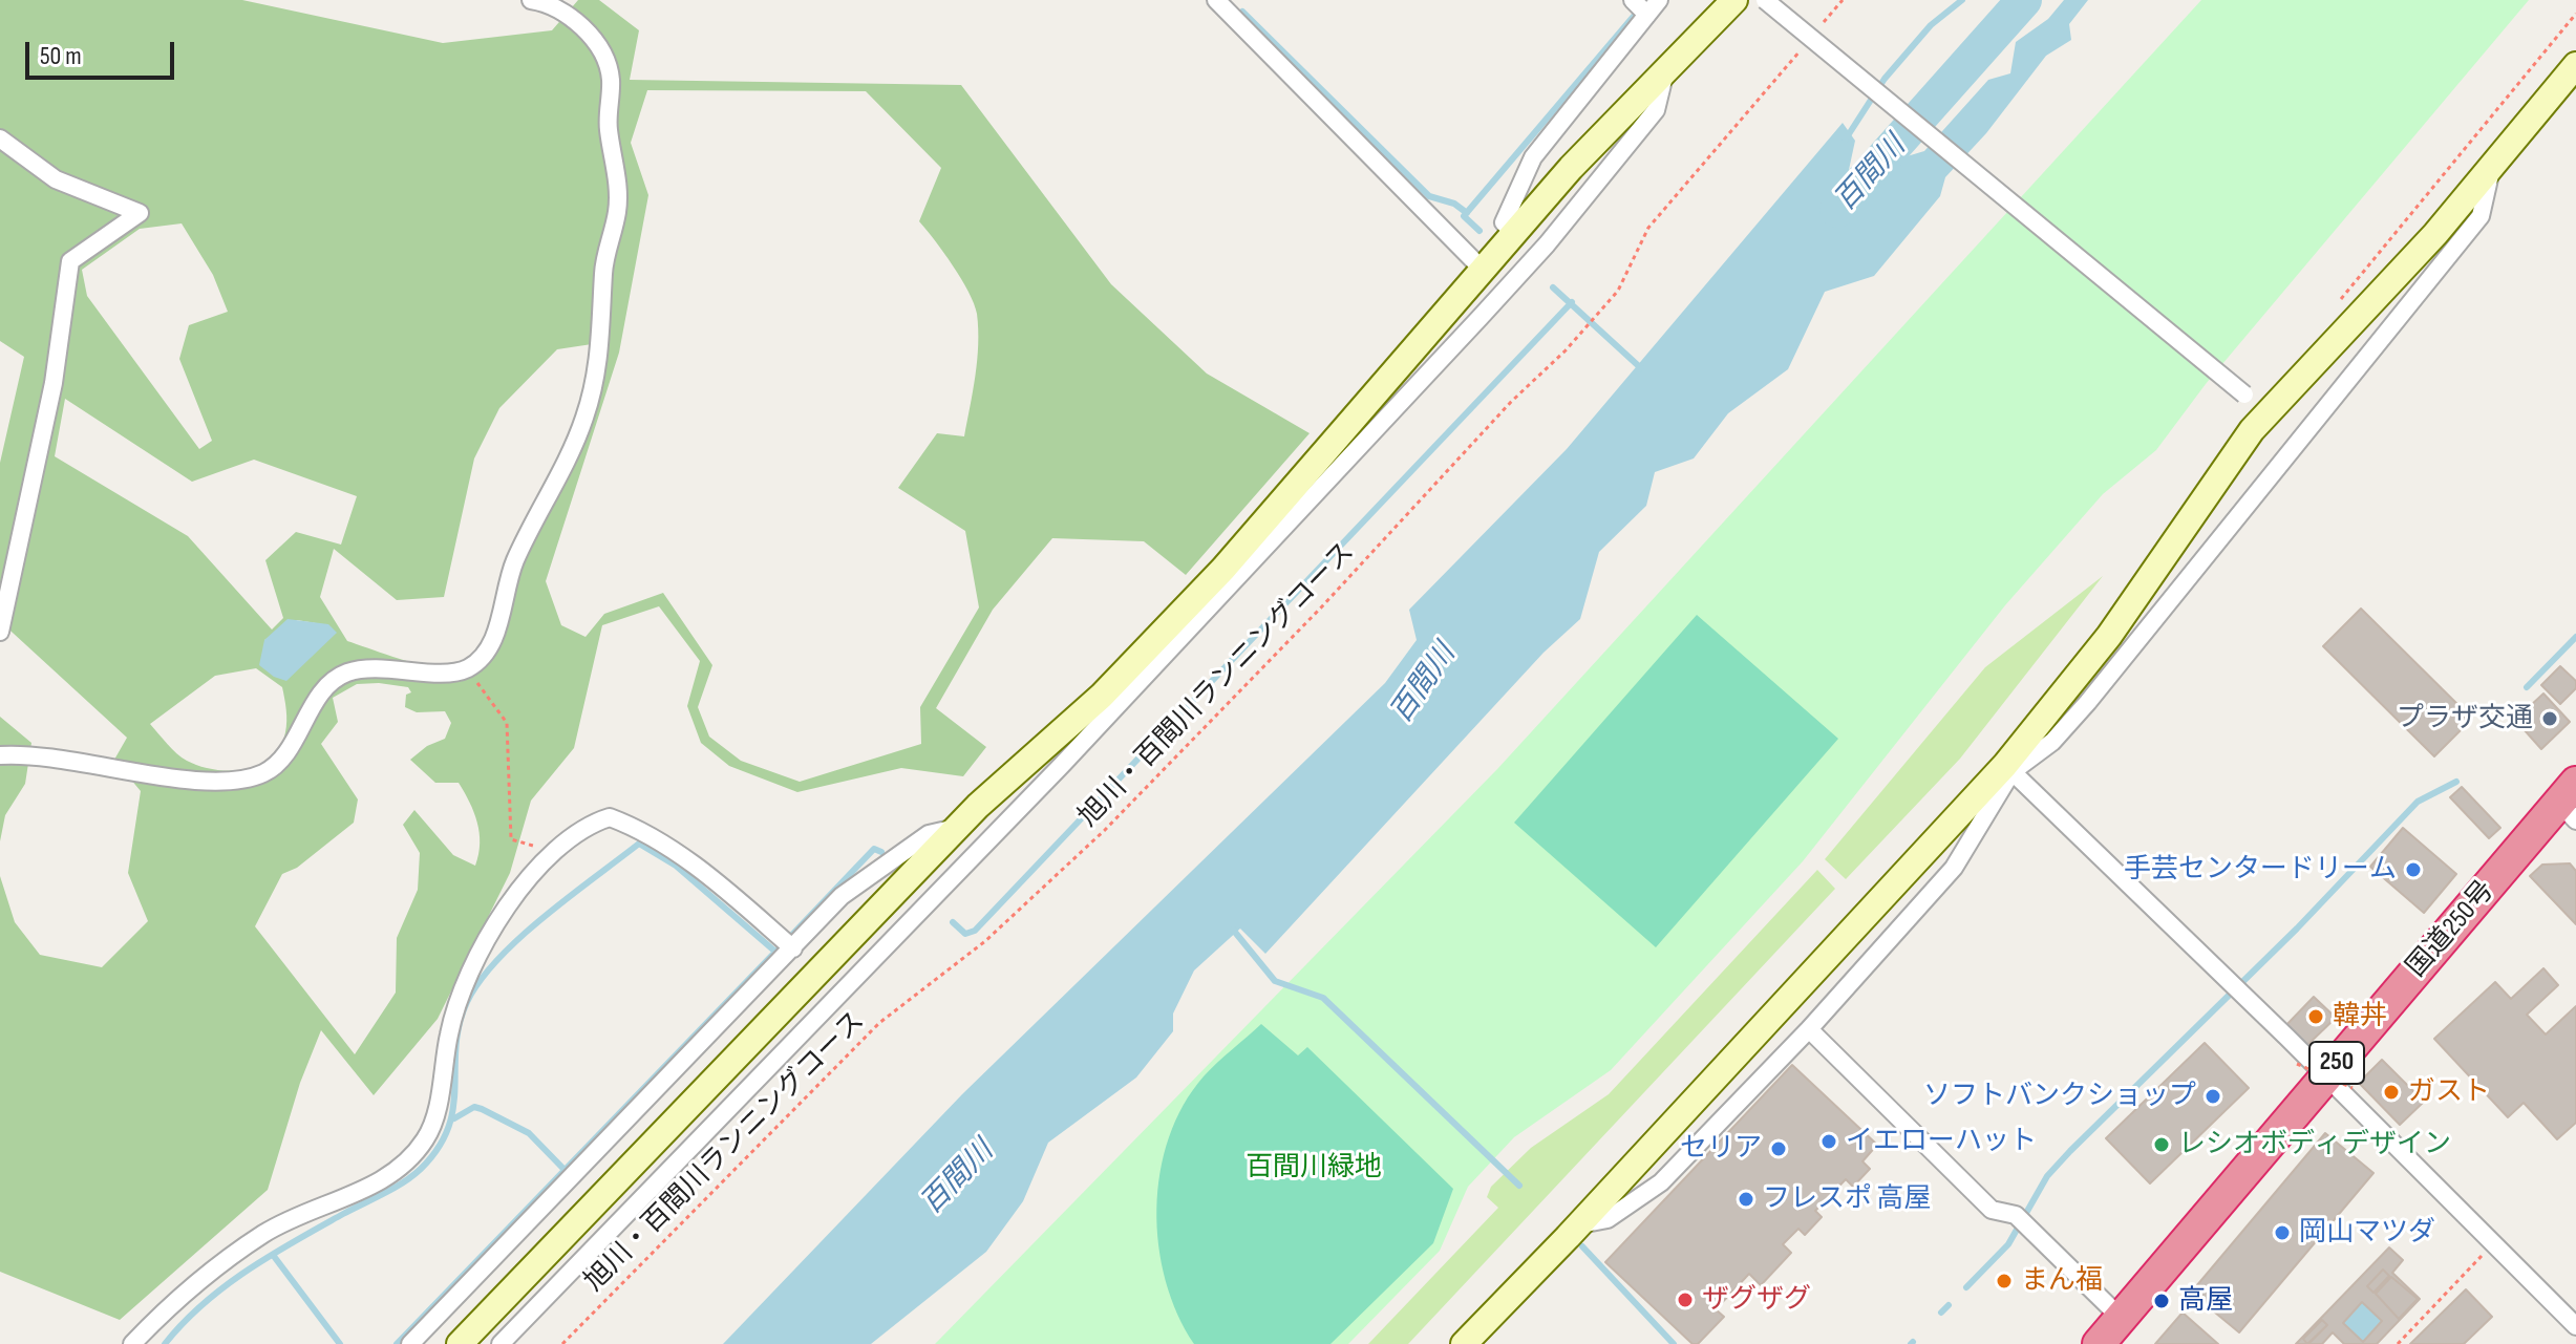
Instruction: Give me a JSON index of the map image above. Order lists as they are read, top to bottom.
{
  "streets": {
    "highway": ["国道250号", "250"],
    "path": ["旭川・百間川ランニングコース"]
  },
  "water": ["百間川"],
  "parks": ["百間川緑地"],
  "places": [
    "プラザ交通",
    "手芸センタードリーム",
    "韓丼",
    "ガスト",
    "ソフトバンクショップ",
    "イエローハット",
    "レシオボディデザイン",
    "セリア",
    "フレスポ 高屋",
    "岡山マツダ",
    "まん福",
    "ザグザグ",
    "高屋"
  ],
  "scale_bar": "50 m"
}
